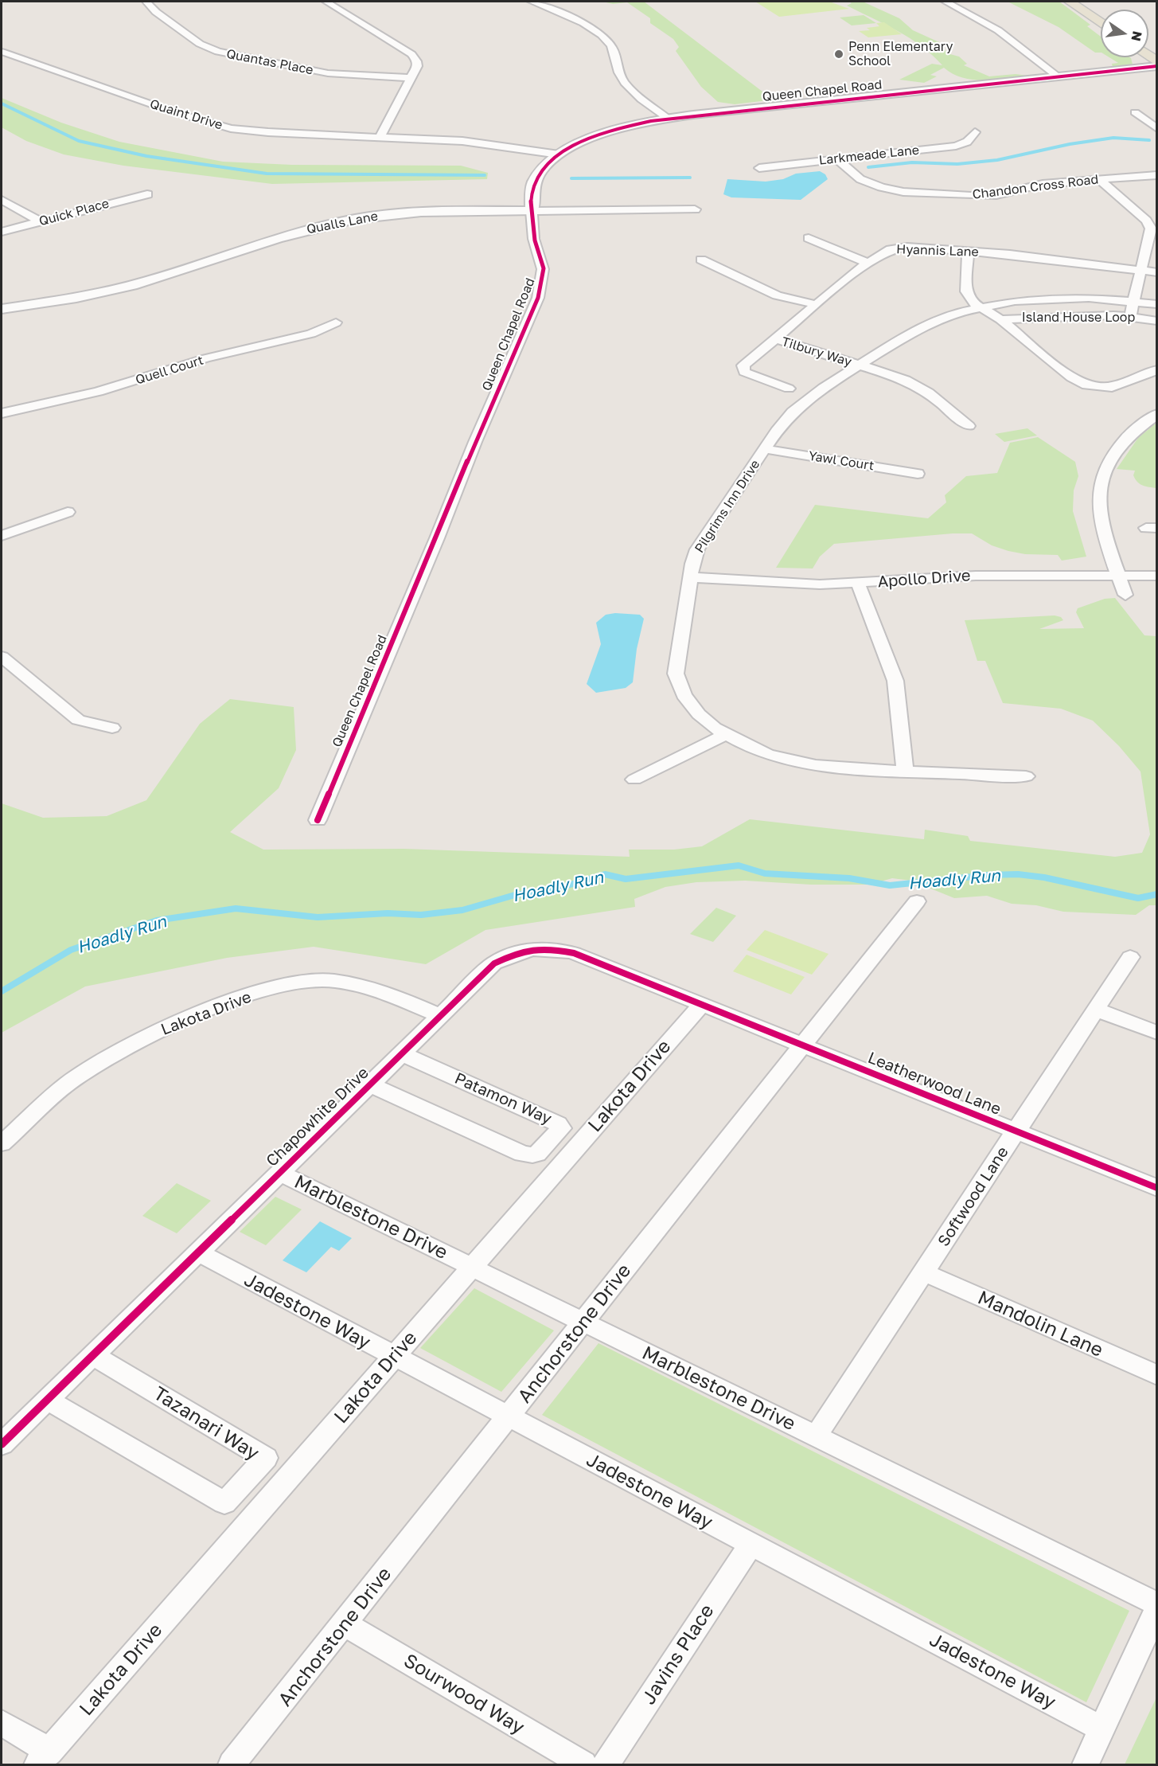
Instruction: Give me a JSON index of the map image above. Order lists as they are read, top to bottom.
{
  "streets": {
    "street": [
      "Quantas Place",
      "Queen Chapel Road",
      "Quaint Drive",
      "Larkmeade Lane",
      "Chandon Cross Road",
      "Quick Place",
      "Qualls Lane",
      "Hyannis Lane",
      "Island House Loop",
      "Tilbury Way",
      "Quell Court",
      "Yawl Court",
      "Pilgrims Inn Drive",
      "Apollo Drive",
      "Lakota Drive",
      "Leatherwood Lane",
      "Patamon Way",
      "Chapowhite Drive",
      "Softwood Lane",
      "Marblestone Drive",
      "Jadestone Way",
      "Mandolin Lane",
      "Anchorstone Drive",
      "Tazanari Way",
      "Javins Place",
      "Sourwood Way"
    ]
  },
  "crossings": [
    ["Queen Chapel Road", "Quaint Drive"],
    ["Queen Chapel Road", "Qualls Lane"],
    ["Larkmeade Lane", "Chandon Cross Road"],
    ["Hyannis Lane", "Tilbury Way"],
    ["Island House Loop", "Pilgrims Inn Drive"],
    ["Tilbury Way", "Pilgrims Inn Drive"],
    ["Yawl Court", "Pilgrims Inn Drive"],
    ["Pilgrims Inn Drive", "Apollo Drive"],
    ["Lakota Drive", "Leatherwood Lane"],
    ["Lakota Drive", "Chapowhite Drive"],
    ["Lakota Drive", "Marblestone Drive"],
    ["Lakota Drive", "Jadestone Way"],
    ["Leatherwood Lane", "Chapowhite Drive"],
    ["Leatherwood Lane", "Softwood Lane"],
    ["Leatherwood Lane", "Anchorstone Drive"],
    ["Patamon Way", "Chapowhite Drive"],
    ["Chapowhite Drive", "Marblestone Drive"],
    ["Chapowhite Drive", "Jadestone Way"],
    ["Chapowhite Drive", "Tazanari Way"],
    ["Softwood Lane", "Marblestone Drive"],
    ["Softwood Lane", "Mandolin Lane"],
    ["Marblestone Drive", "Anchorstone Drive"],
    ["Jadestone Way", "Anchorstone Drive"],
    ["Jadestone Way", "Javins Place"],
    ["Anchorstone Drive", "Sourwood Way"]
  ],
  "water": ["Hoadly Run"],
  "places": ["Penn Elementary School"],
  "north": "right"
}
